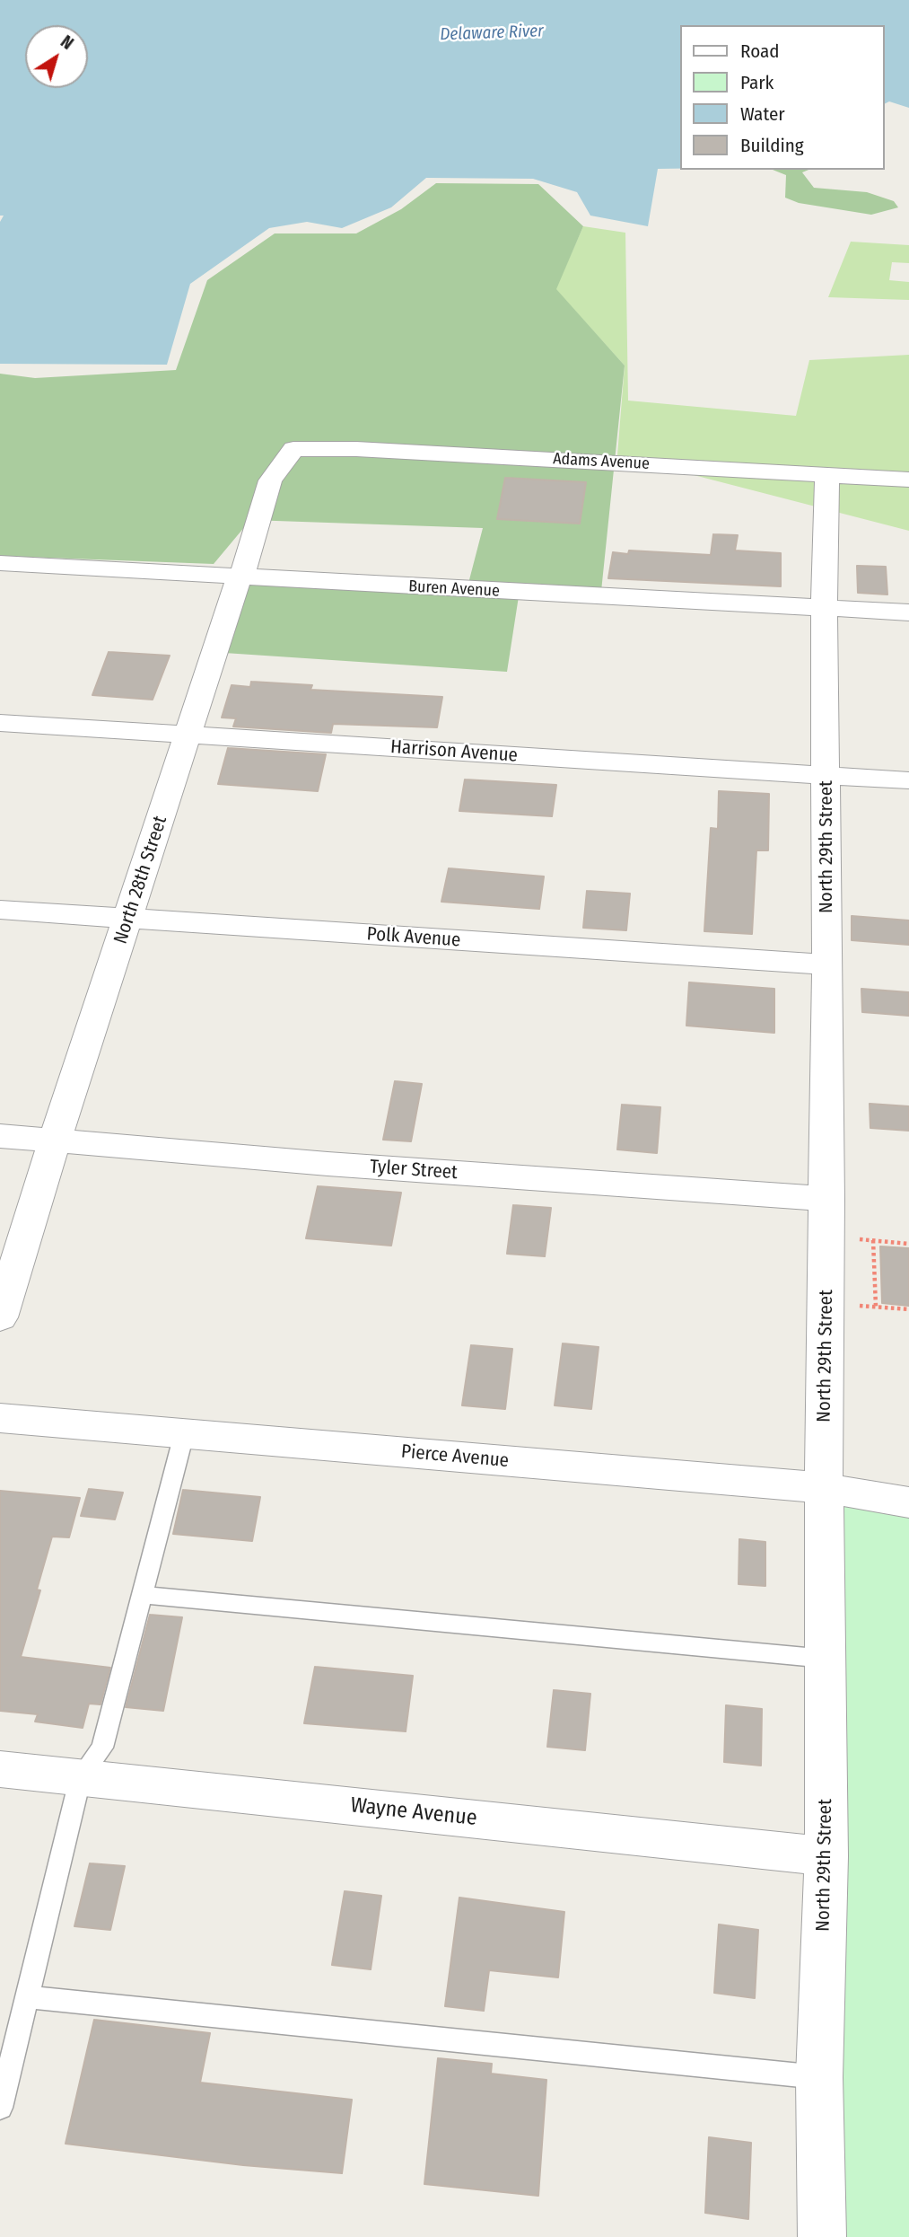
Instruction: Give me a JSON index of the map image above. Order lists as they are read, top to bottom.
{
  "streets": {
    "street": [
      "Adams Avenue",
      "Buren Avenue",
      "Harrison Avenue",
      "North 29th Street",
      "North 28th Street",
      "Polk Avenue",
      "Tyler Street",
      "Pierce Avenue",
      "Wayne Avenue"
    ]
  },
  "crossings": [
    ["Adams Avenue", "North 29th Street"],
    ["Adams Avenue", "North 28th Street"],
    ["Buren Avenue", "North 29th Street"],
    ["Buren Avenue", "North 28th Street"],
    ["Harrison Avenue", "North 29th Street"],
    ["Harrison Avenue", "North 28th Street"],
    ["North 29th Street", "Polk Avenue"],
    ["North 29th Street", "Tyler Street"],
    ["North 29th Street", "Pierce Avenue"],
    ["North 29th Street", "Wayne Avenue"],
    ["North 28th Street", "Polk Avenue"],
    ["North 28th Street", "Tyler Street"]
  ],
  "water": ["Delaware River"],
  "legend": [
    "Road",
    "Park",
    "Water",
    "Building"
  ],
  "north": "top right"
}
